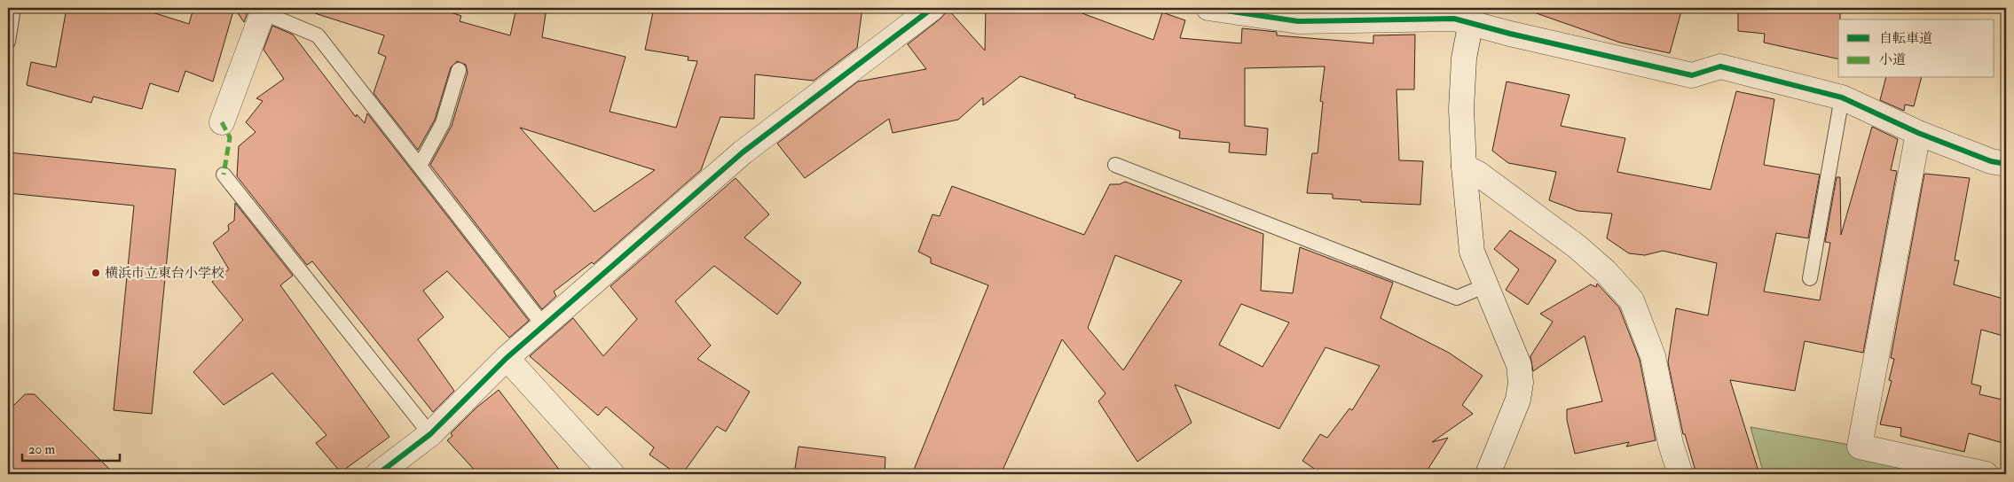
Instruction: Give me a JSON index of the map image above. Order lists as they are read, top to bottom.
{
  "places": ["横浜市立東台小学校"],
  "legend": ["自転車道", "小道"],
  "scale_bar": "20 m"
}
